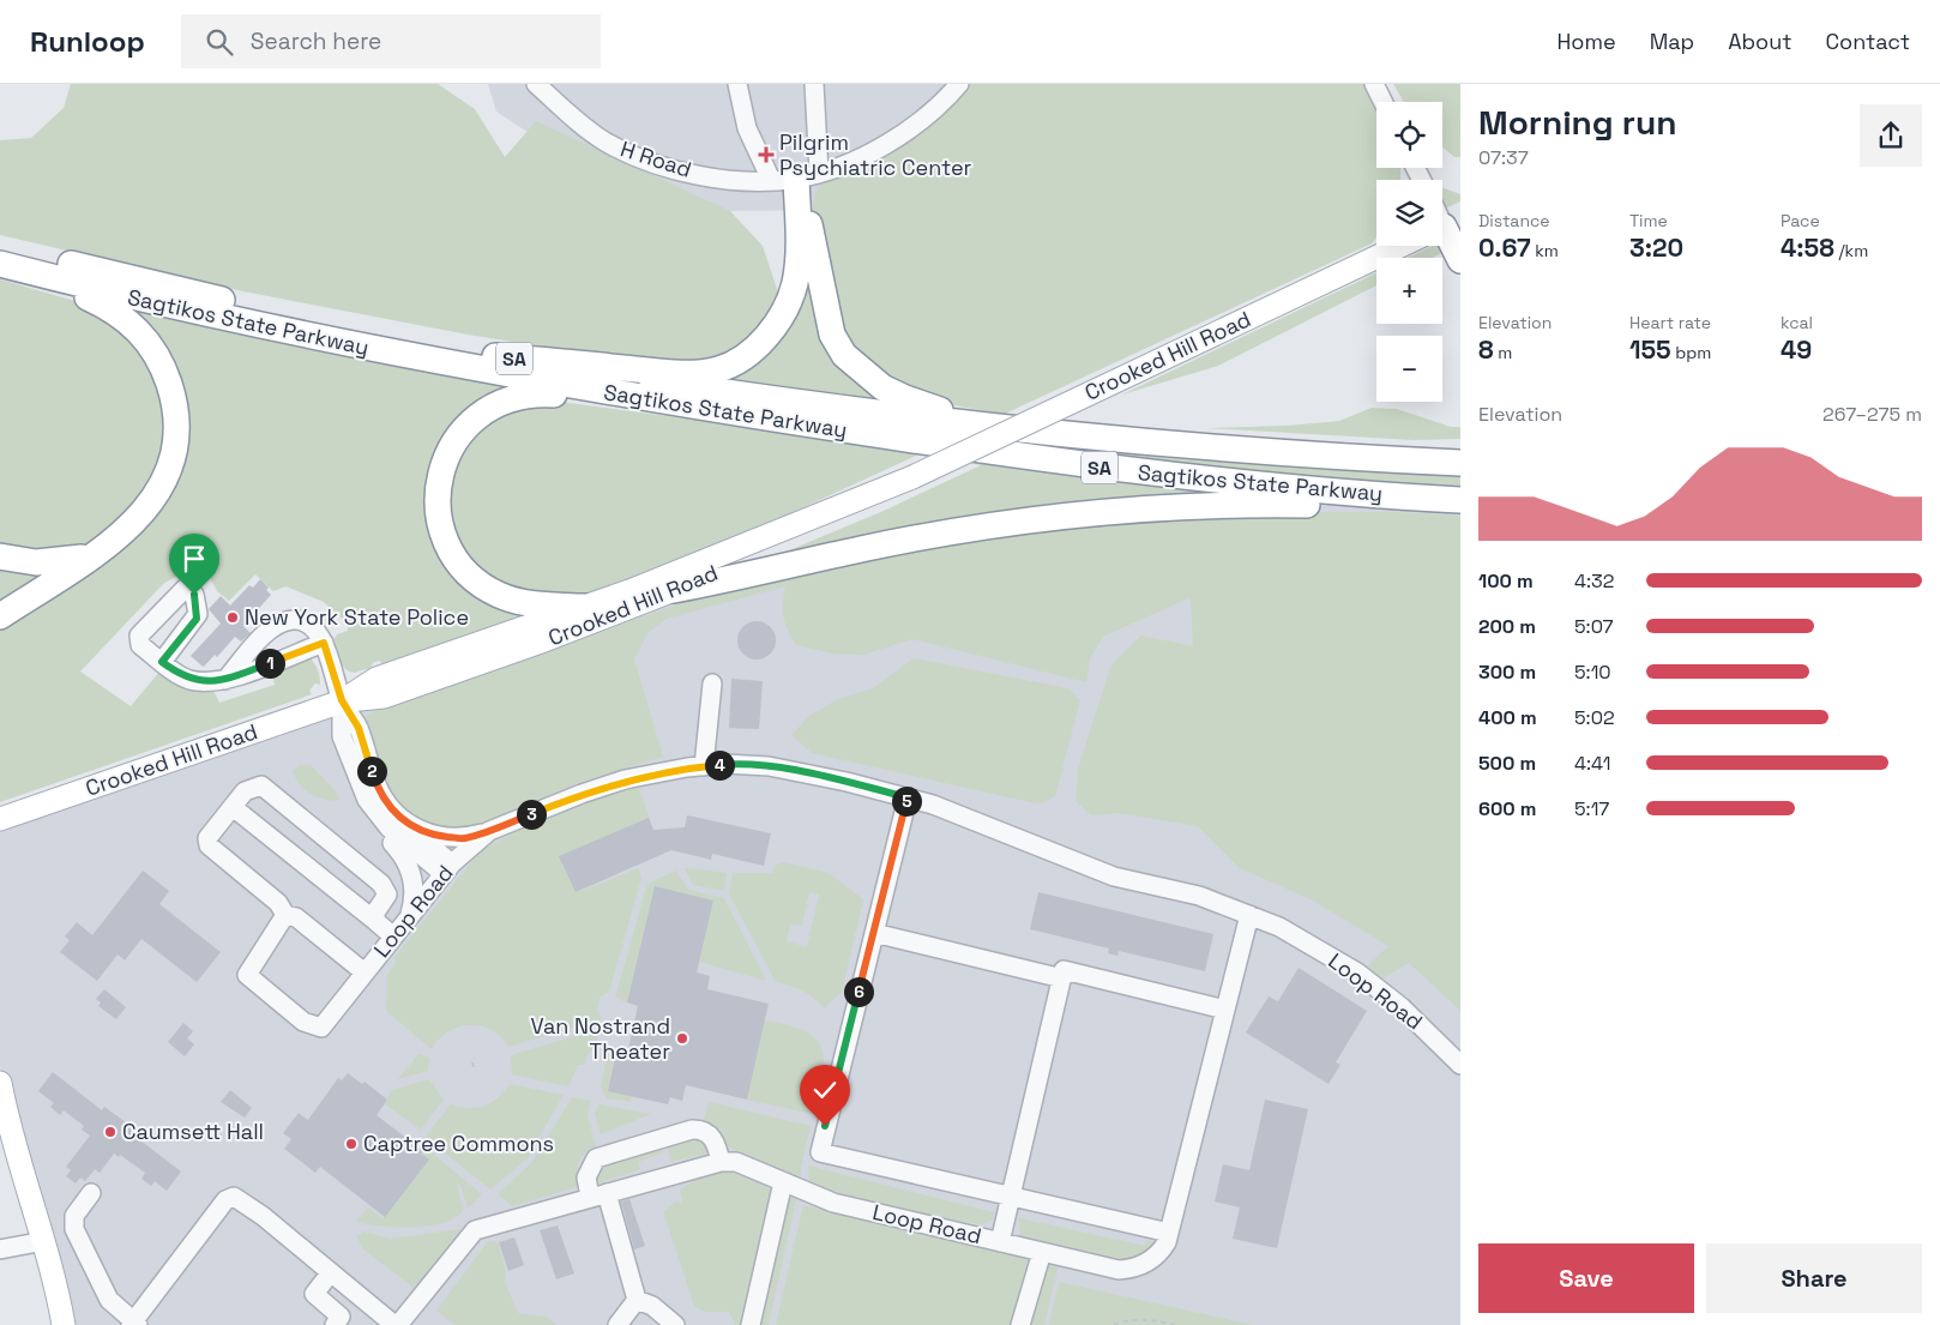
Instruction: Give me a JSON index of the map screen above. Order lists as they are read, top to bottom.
{
  "streets": {
    "highway": ["Sagtikos State Parkway", "SA"],
    "main road": ["Crooked Hill Road"],
    "street": ["H Road", "Loop Road"]
  },
  "places": {
    "health": ["Pilgrim Psychiatric Center"],
    "other": [
      "New York State Police",
      "Van Nostrand Theater",
      "Caumsett Hall",
      "Captree Commons"
    ]
  },
  "page": {
    "header": "Runloop",
    "search": "Search here",
    "nav": [
      "Home",
      "Map",
      "About",
      "Contact"
    ],
    "heading": ["Morning run", "07:37"],
    "map_buttons": ["+", "−"],
    "stats": [
      ["Distance", "0.67 km"],
      ["Time", "3:20"],
      ["Pace", "4:58 /km"],
      ["Elevation", "8 m"],
      ["Heart rate", "155 bpm"],
      ["kcal", "49"]
    ],
    "chart": ["Elevation", "267–275 m"],
    "list": [
      {
        "name": "100 m",
        "note": "4:32"
      },
      {
        "name": "200 m",
        "note": "5:07"
      },
      {
        "name": "300 m",
        "note": "5:10"
      },
      {
        "name": "400 m",
        "note": "5:02"
      },
      {
        "name": "500 m",
        "note": "4:41"
      },
      {
        "name": "600 m",
        "note": "5:17"
      }
    ],
    "pins": [
      "1",
      "4",
      "2",
      "5",
      "3",
      "6"
    ],
    "buttons": ["Save", "Share"]
  }
}
